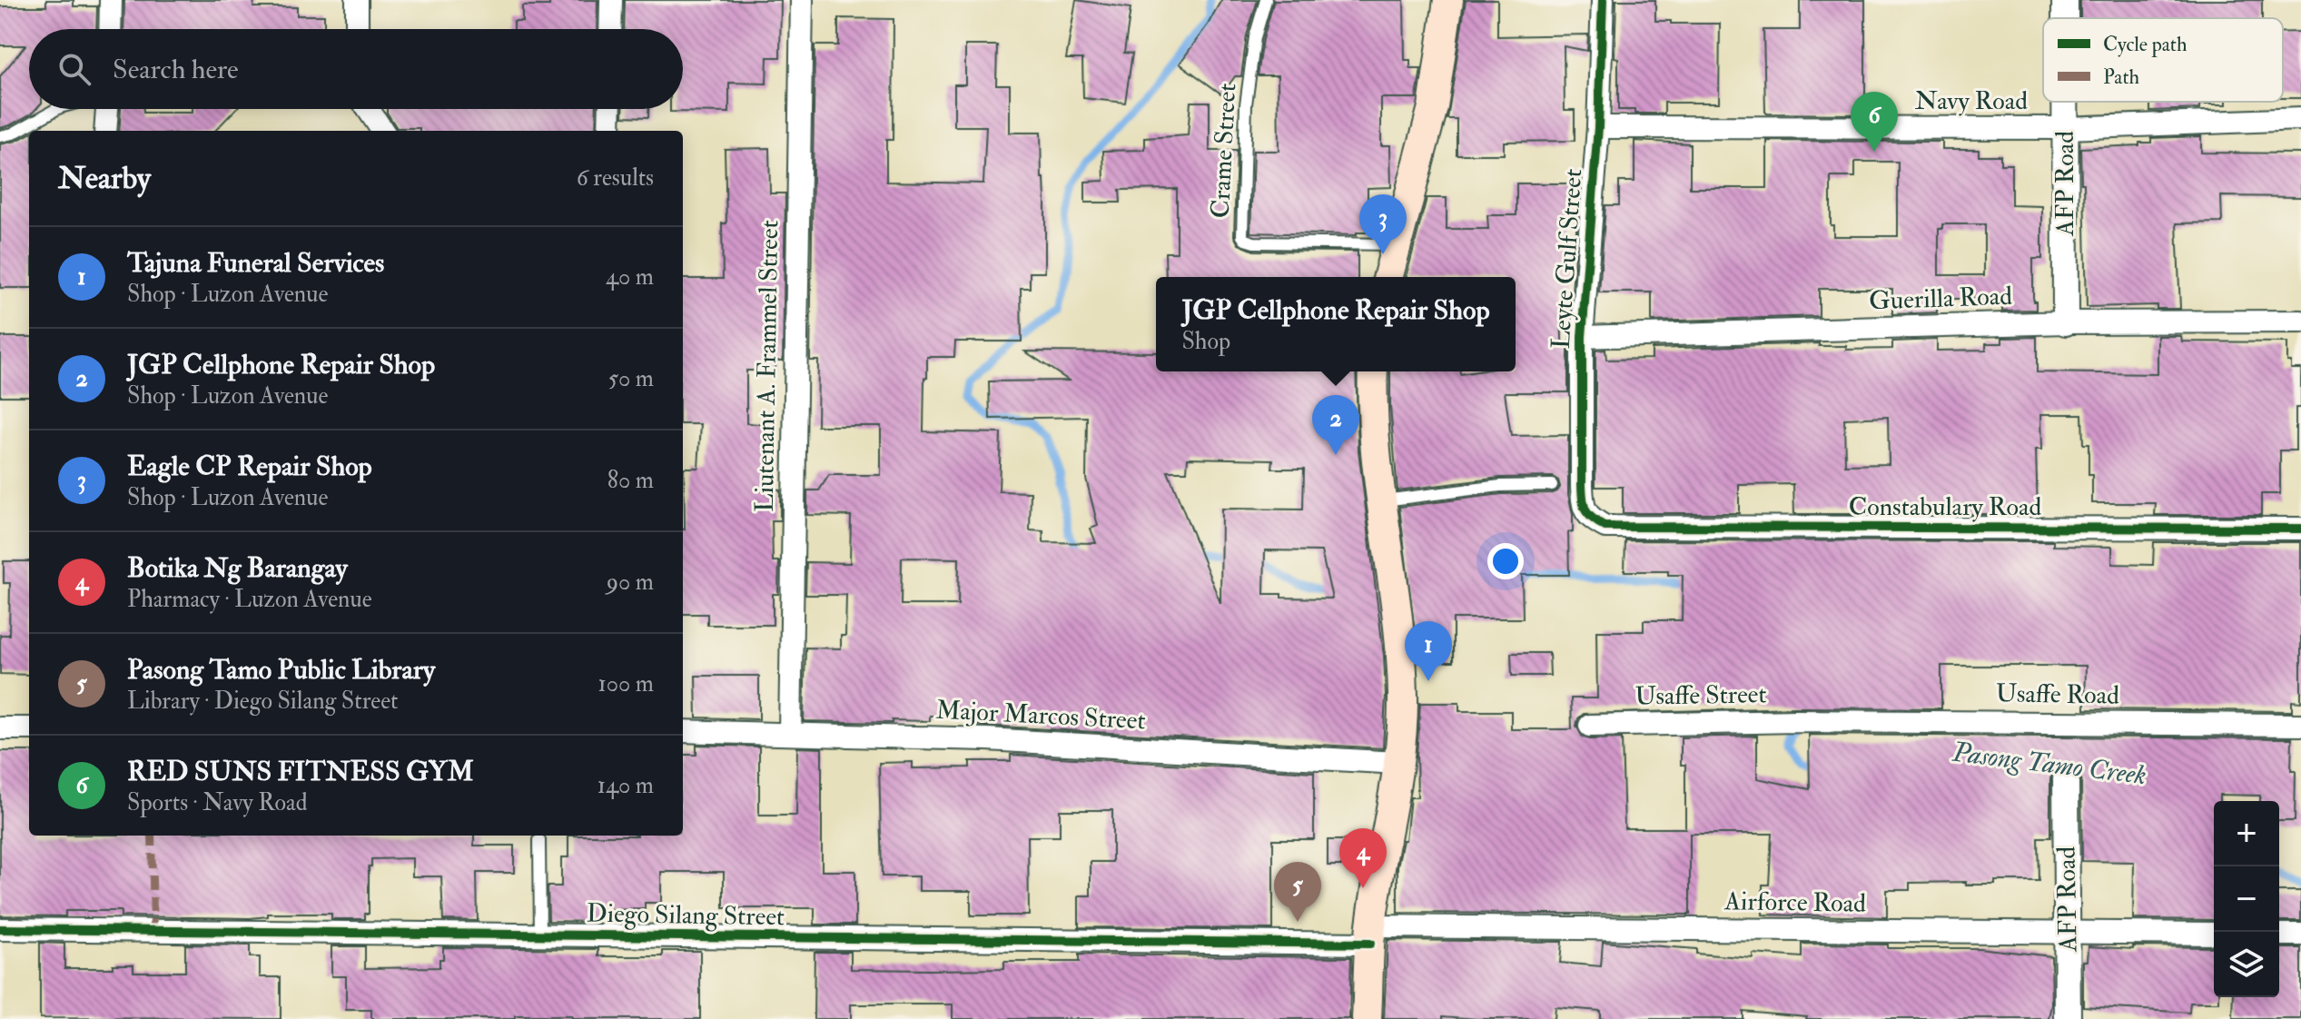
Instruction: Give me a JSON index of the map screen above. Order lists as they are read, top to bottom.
{
  "streets": {
    "street": [
      "Navy Road",
      "AFP Road",
      "Leyte Gulf Street",
      "Guerilla Road",
      "Liutenant A. Frammel Street",
      "Constabulary Road",
      "Usaffe Road",
      "Usaffe Street",
      "Major Marcos Street",
      "Airforce Road",
      "Diego Silang Street"
    ],
    "lane": ["Crame Street"]
  },
  "crossings": [
    ["Navy Road", "AFP Road"],
    ["Navy Road", "Leyte Gulf Street"],
    ["AFP Road", "Guerilla Road"],
    ["AFP Road", "Airforce Road"],
    ["Leyte Gulf Street", "Guerilla Road"],
    ["Leyte Gulf Street", "Constabulary Road"],
    ["Liutenant A. Frammel Street", "Major Marcos Street"],
    ["Usaffe Road", "Usaffe Street"],
    ["Airforce Road", "Diego Silang Street"]
  ],
  "water": ["Pasong Tamo Creek"],
  "legend": ["Cycle path", "Path"],
  "page": {
    "search": "Search here",
    "pins": [
      "6",
      "3",
      "2",
      "1",
      "4",
      "5"
    ],
    "heading": ["Nearby", "6 results"],
    "list": [
      {
        "mark": "1",
        "name": "Tajuna Funeral Services",
        "note": "Shop · Luzon Avenue",
        "value": "40 m"
      },
      {
        "mark": "2",
        "name": "JGP Cellphone Repair Shop",
        "note": "Shop · Luzon Avenue",
        "value": "50 m"
      },
      {
        "mark": "3",
        "name": "Eagle CP Repair Shop",
        "note": "Shop · Luzon Avenue",
        "value": "80 m"
      },
      {
        "mark": "4",
        "name": "Botika Ng Barangay",
        "note": "Pharmacy · Luzon Avenue",
        "value": "90 m"
      },
      {
        "mark": "5",
        "name": "Pasong Tamo Public Library",
        "note": "Library · Diego Silang Street",
        "value": "100 m"
      },
      {
        "mark": "6",
        "name": "RED SUNS FITNESS GYM",
        "note": "Sports · Navy Road",
        "value": "140 m"
      }
    ],
    "popup": ["JGP Cellphone Repair Shop", "Shop"],
    "map_buttons": ["+", "−"]
  }
}
